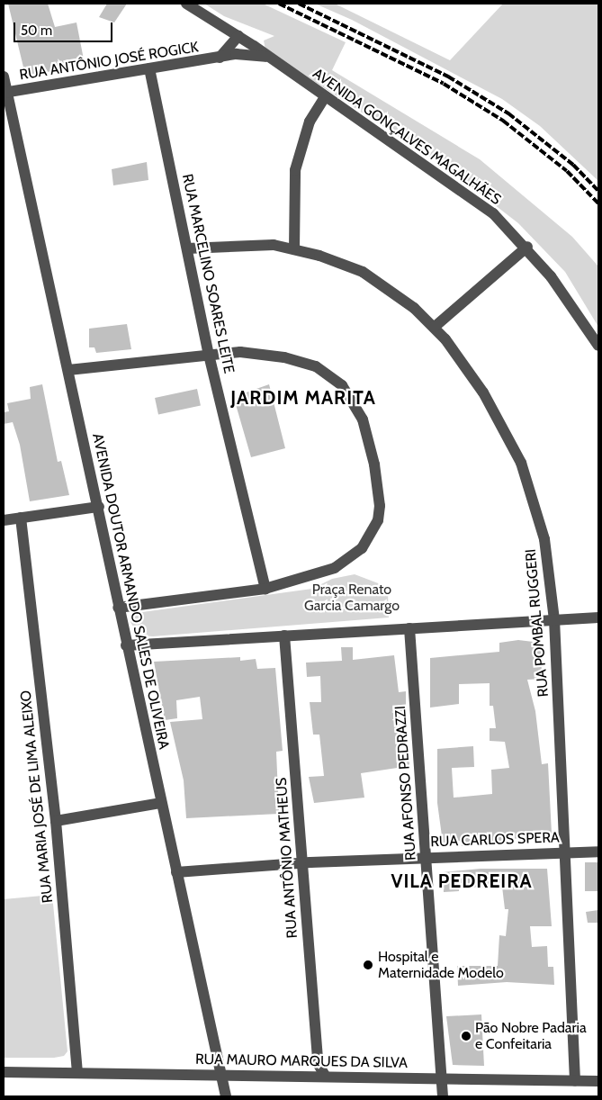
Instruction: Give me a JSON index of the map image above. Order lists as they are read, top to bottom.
{
  "streets": {
    "street": [
      "RUA ANTÔNIO JOSÉ ROGICK",
      "AVENIDA GONÇALVES MAGALHÃES",
      "RUA MARCELINO SOARES LEITE",
      "AVENIDA DOUTOR ARMANDO SALES DE OLIVEIRA",
      "RUA POMBAL RUGGERI",
      "RUA AFONSO PEDRAZZI",
      "RUA MARIA JOSÉ DE LIMA ALEIXO",
      "RUA CARLOS SPERA",
      "RUA ANTÔNIO MATHEUS",
      "RUA MAURO MARQUES DA SILVA"
    ]
  },
  "crossings": [
    ["RUA ANTÔNIO JOSÉ ROGICK", "AVENIDA GONÇALVES MAGALHÃES"],
    ["RUA ANTÔNIO JOSÉ ROGICK", "RUA MARCELINO SOARES LEITE"],
    ["RUA ANTÔNIO JOSÉ ROGICK", "AVENIDA DOUTOR ARMANDO SALES DE OLIVEIRA"],
    ["RUA MARCELINO SOARES LEITE", "RUA POMBAL RUGGERI"],
    ["AVENIDA DOUTOR ARMANDO SALES DE OLIVEIRA", "RUA CARLOS SPERA"],
    ["AVENIDA DOUTOR ARMANDO SALES DE OLIVEIRA", "RUA MAURO MARQUES DA SILVA"],
    ["RUA POMBAL RUGGERI", "RUA CARLOS SPERA"],
    ["RUA POMBAL RUGGERI", "RUA MAURO MARQUES DA SILVA"],
    ["RUA AFONSO PEDRAZZI", "RUA CARLOS SPERA"],
    ["RUA AFONSO PEDRAZZI", "RUA MAURO MARQUES DA SILVA"],
    ["RUA MARIA JOSÉ DE LIMA ALEIXO", "RUA MAURO MARQUES DA SILVA"],
    ["RUA CARLOS SPERA", "RUA ANTÔNIO MATHEUS"],
    ["RUA ANTÔNIO MATHEUS", "RUA MAURO MARQUES DA SILVA"]
  ],
  "districts": ["JARDIM MARITA", "VILA PEDREIRA"],
  "parks": ["Praça Renato Garcia Camargo"],
  "places": ["Hospital e Maternidade Modelo", "Pão Nobre Padaria e Confeitaria"],
  "scale_bar": "50 m"
}
